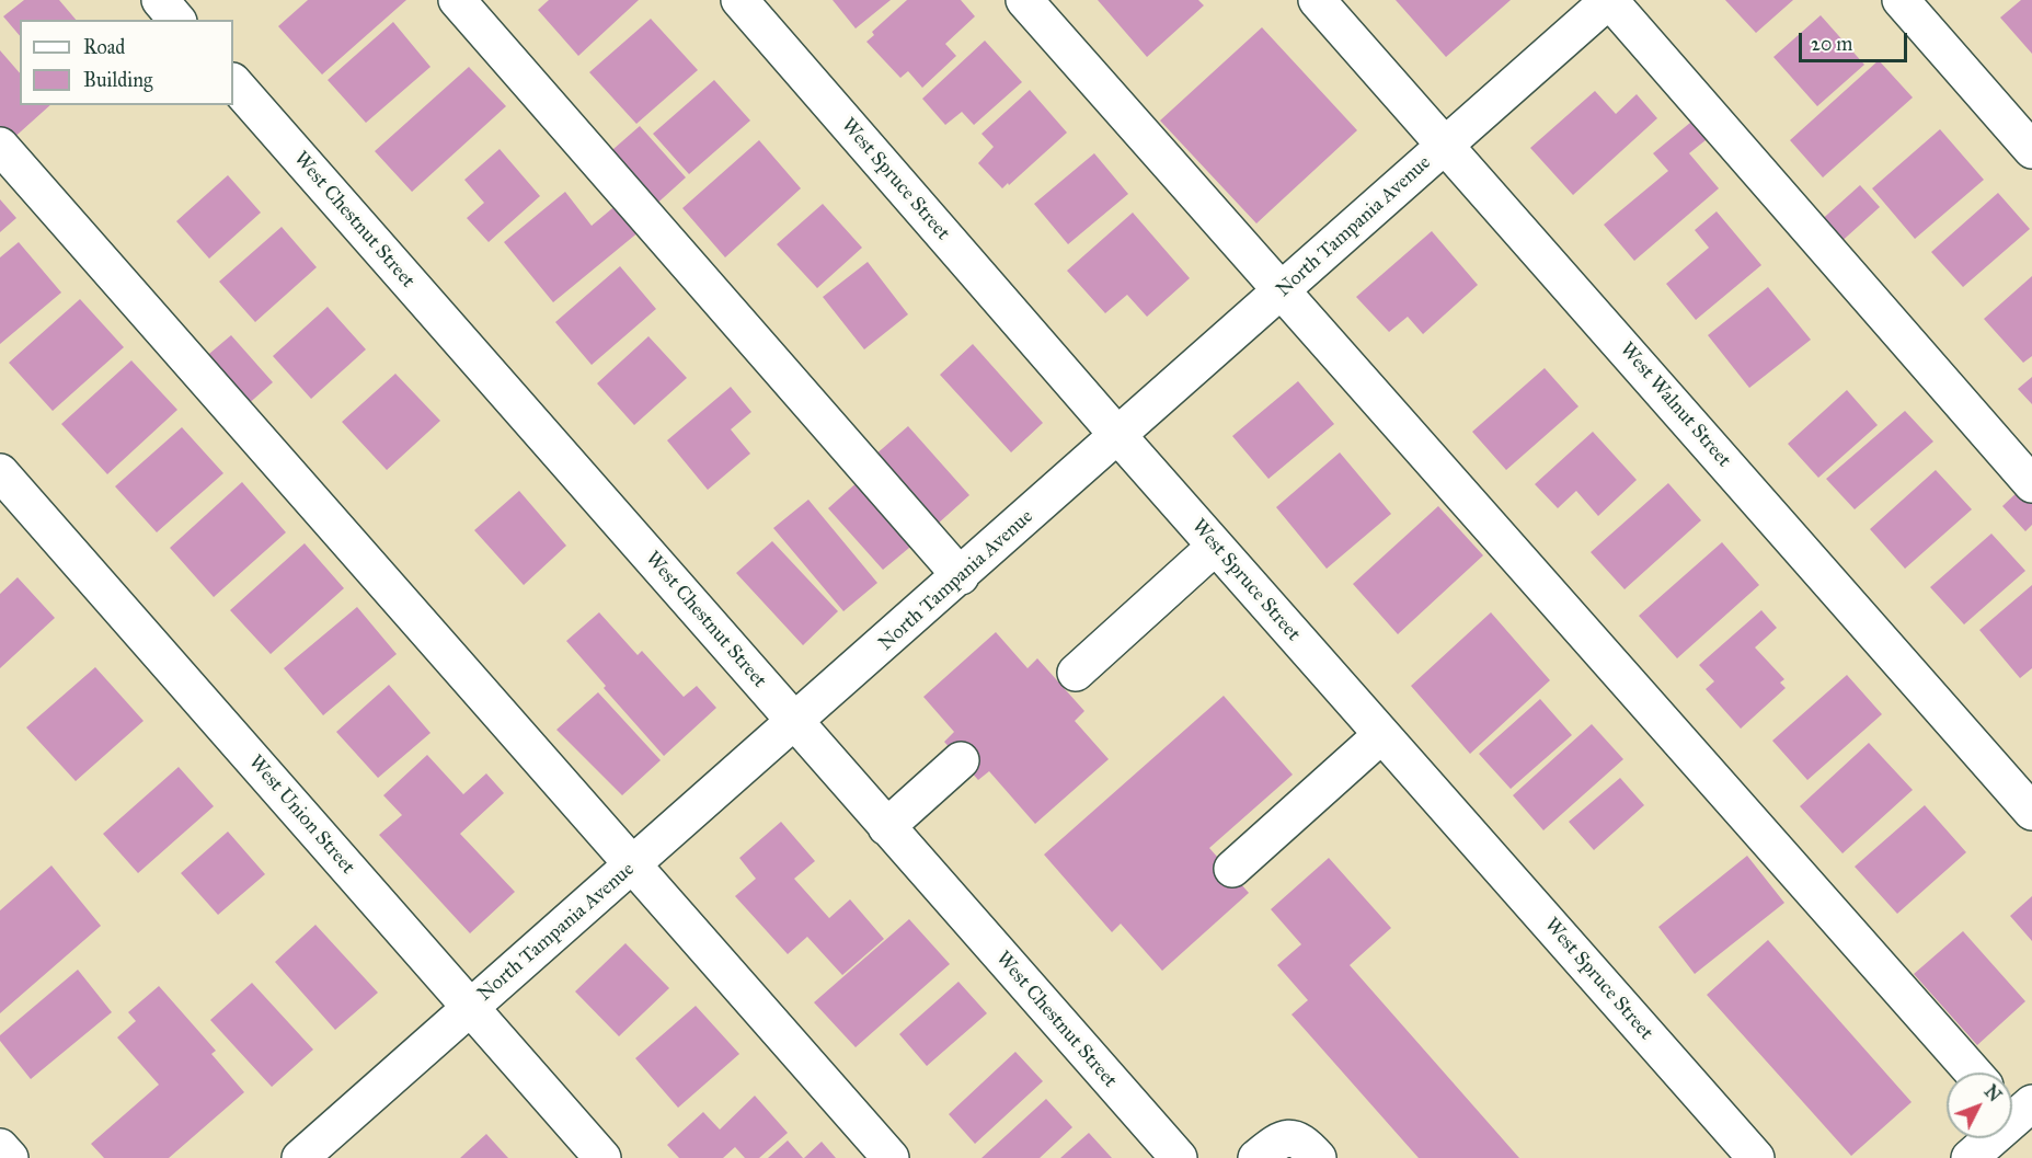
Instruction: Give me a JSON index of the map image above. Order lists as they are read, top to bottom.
{
  "streets": {
    "street": [
      "West Spruce Street",
      "West Chestnut Street",
      "North Tampania Avenue",
      "West Walnut Street",
      "West Union Street"
    ]
  },
  "crossings": [
    ["West Spruce Street", "North Tampania Avenue"],
    ["West Chestnut Street", "North Tampania Avenue"],
    ["North Tampania Avenue", "West Walnut Street"],
    ["North Tampania Avenue", "West Union Street"]
  ],
  "legend": ["Road", "Building"],
  "scale_bar": "20 m",
  "north": "top right"
}
